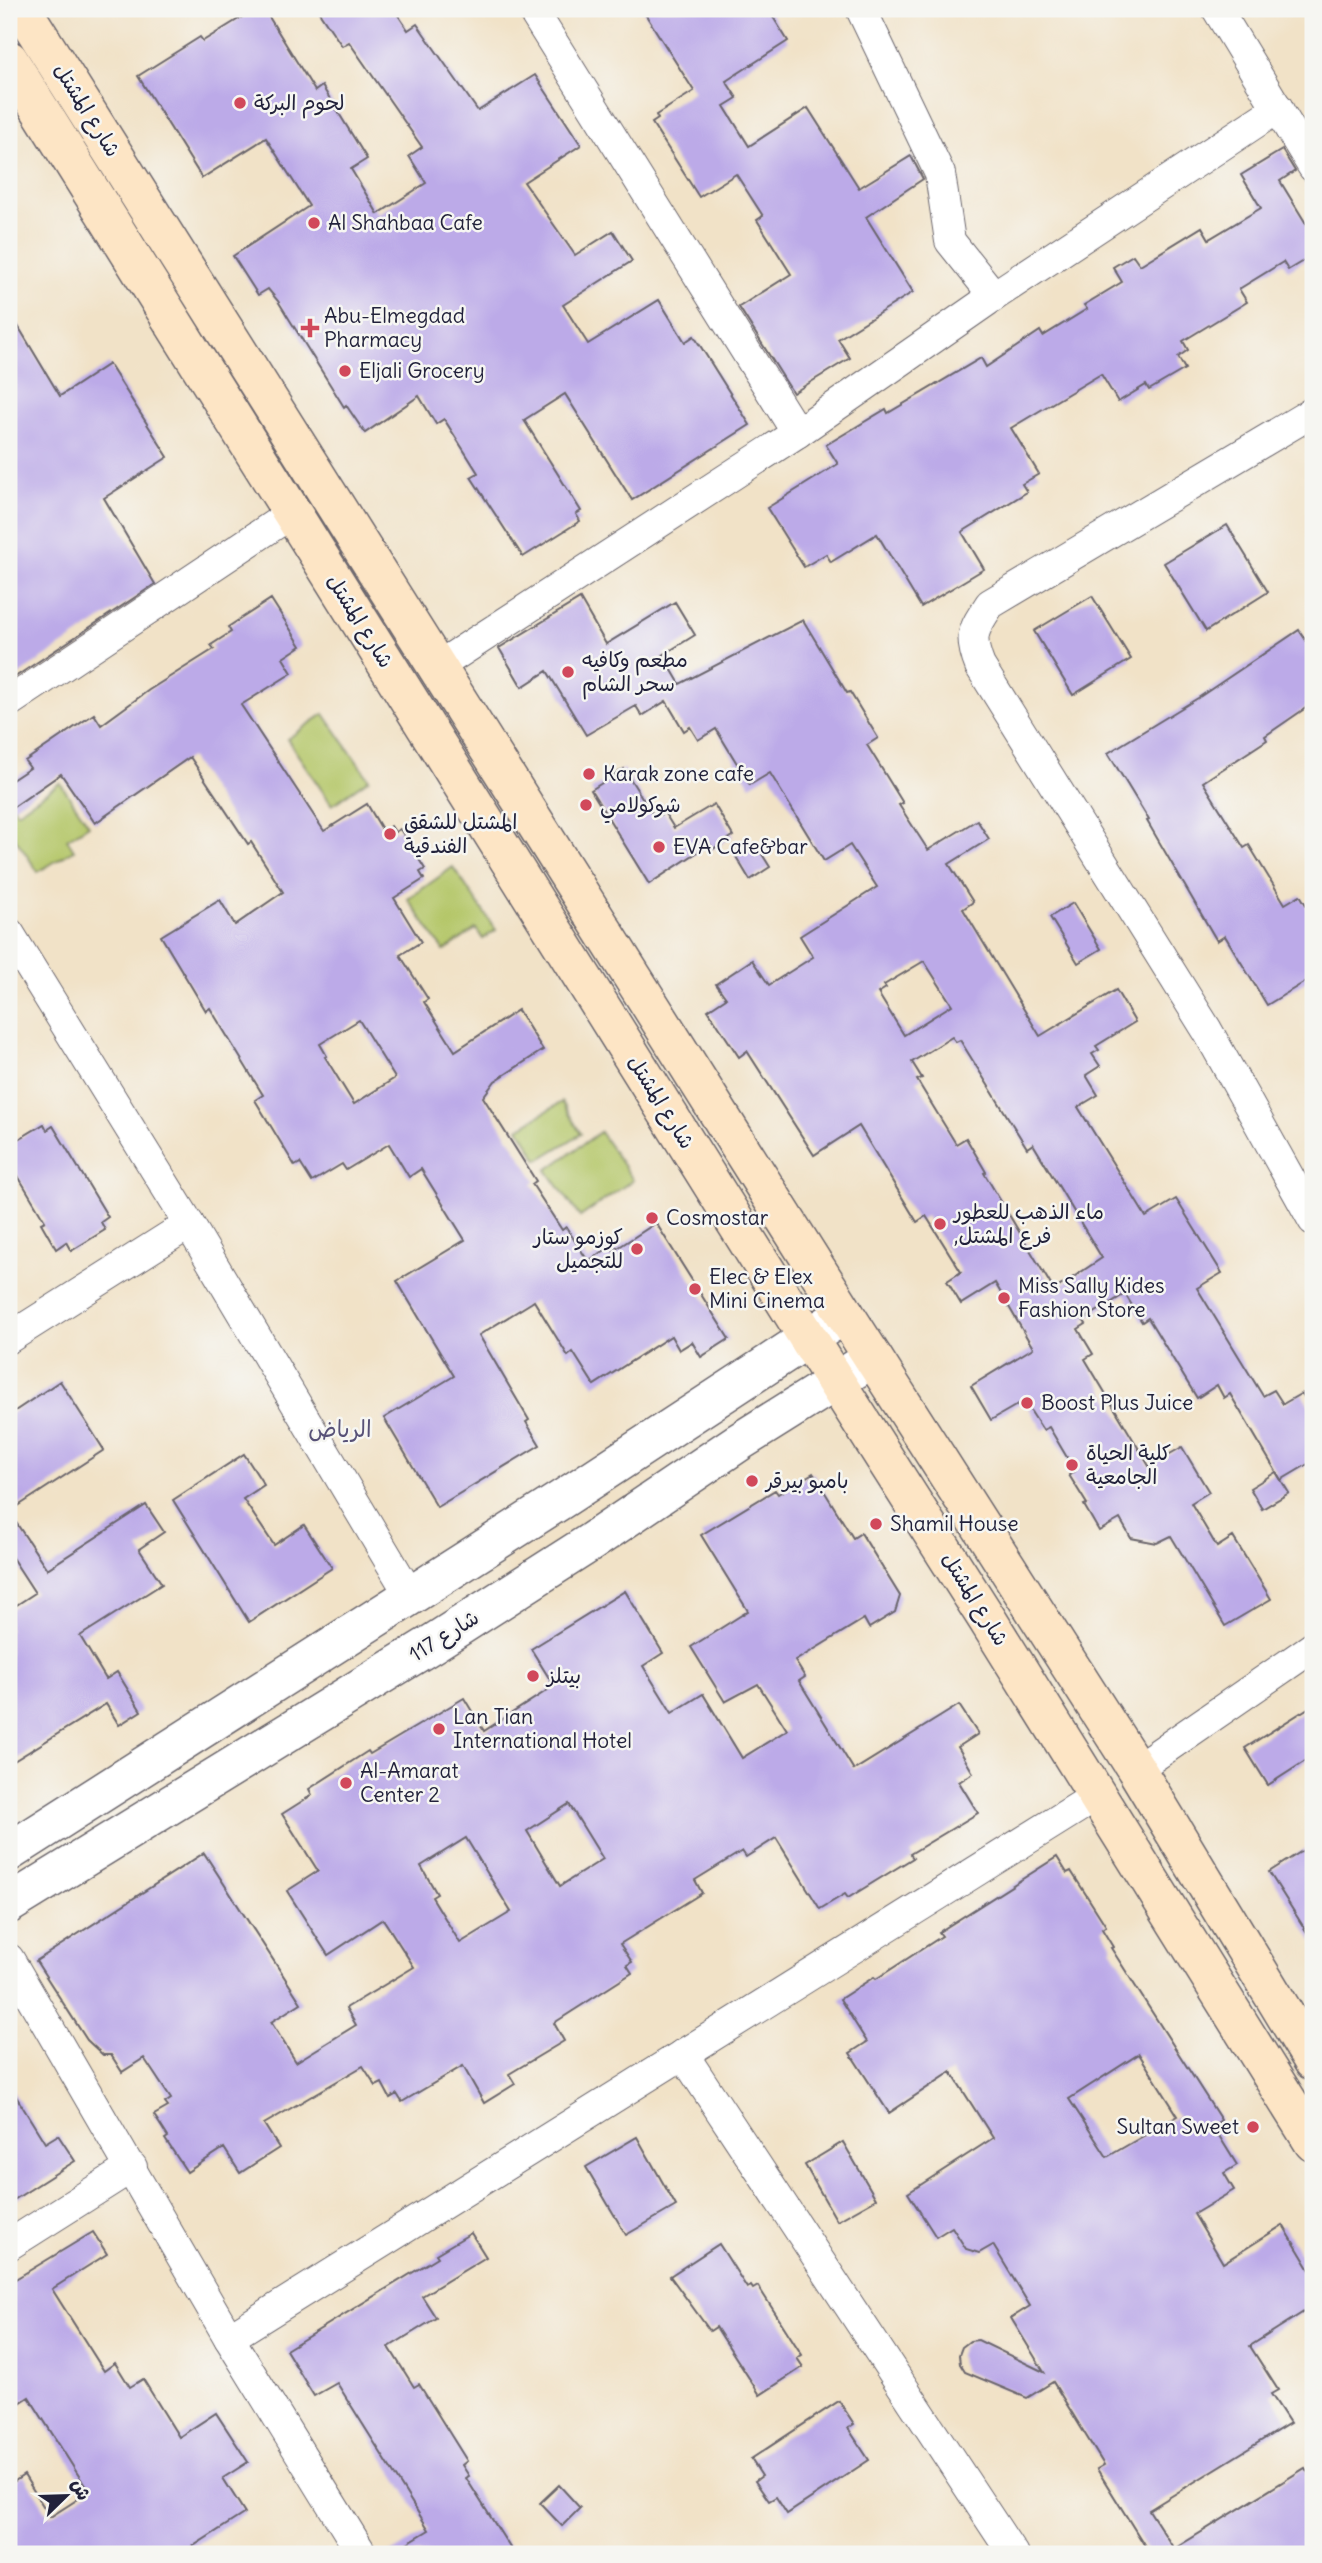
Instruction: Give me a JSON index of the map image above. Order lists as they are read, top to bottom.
{
  "streets": {
    "main road": ["شارع المشتل"],
    "street": ["شارع 117"]
  },
  "crossings": [
    ["شارع المشتل", "شارع 117"]
  ],
  "districts": ["الرياض"],
  "places": {
    "other": [
      "لحوم البركة",
      "Al Shahbaa Cafe",
      "Eljali Grocery",
      "مطعم وكافيه سحر الشام",
      "Karak zone cafe",
      "شوكولامي",
      "المشتل للشقق الفندقية",
      "EVA Cafe&bar",
      "Cosmostar",
      "ماء الذهب للعطور ,فرع المشتل",
      "كوزمو ستار للتجميل",
      "Elec & Elex Mini Cinema",
      "Miss Sally Kides Fashion Store",
      "Boost Plus Juice",
      "كلية الحياة الجامعية",
      "بامبو بيرقر",
      "Shamil House",
      "بيتلز",
      "Lan Tian International Hotel",
      "Al-Amarat Center 2",
      "Sultan Sweet"
    ],
    "health": ["Abu-Elmegdad Pharmacy"]
  },
  "north": "top right"
}
